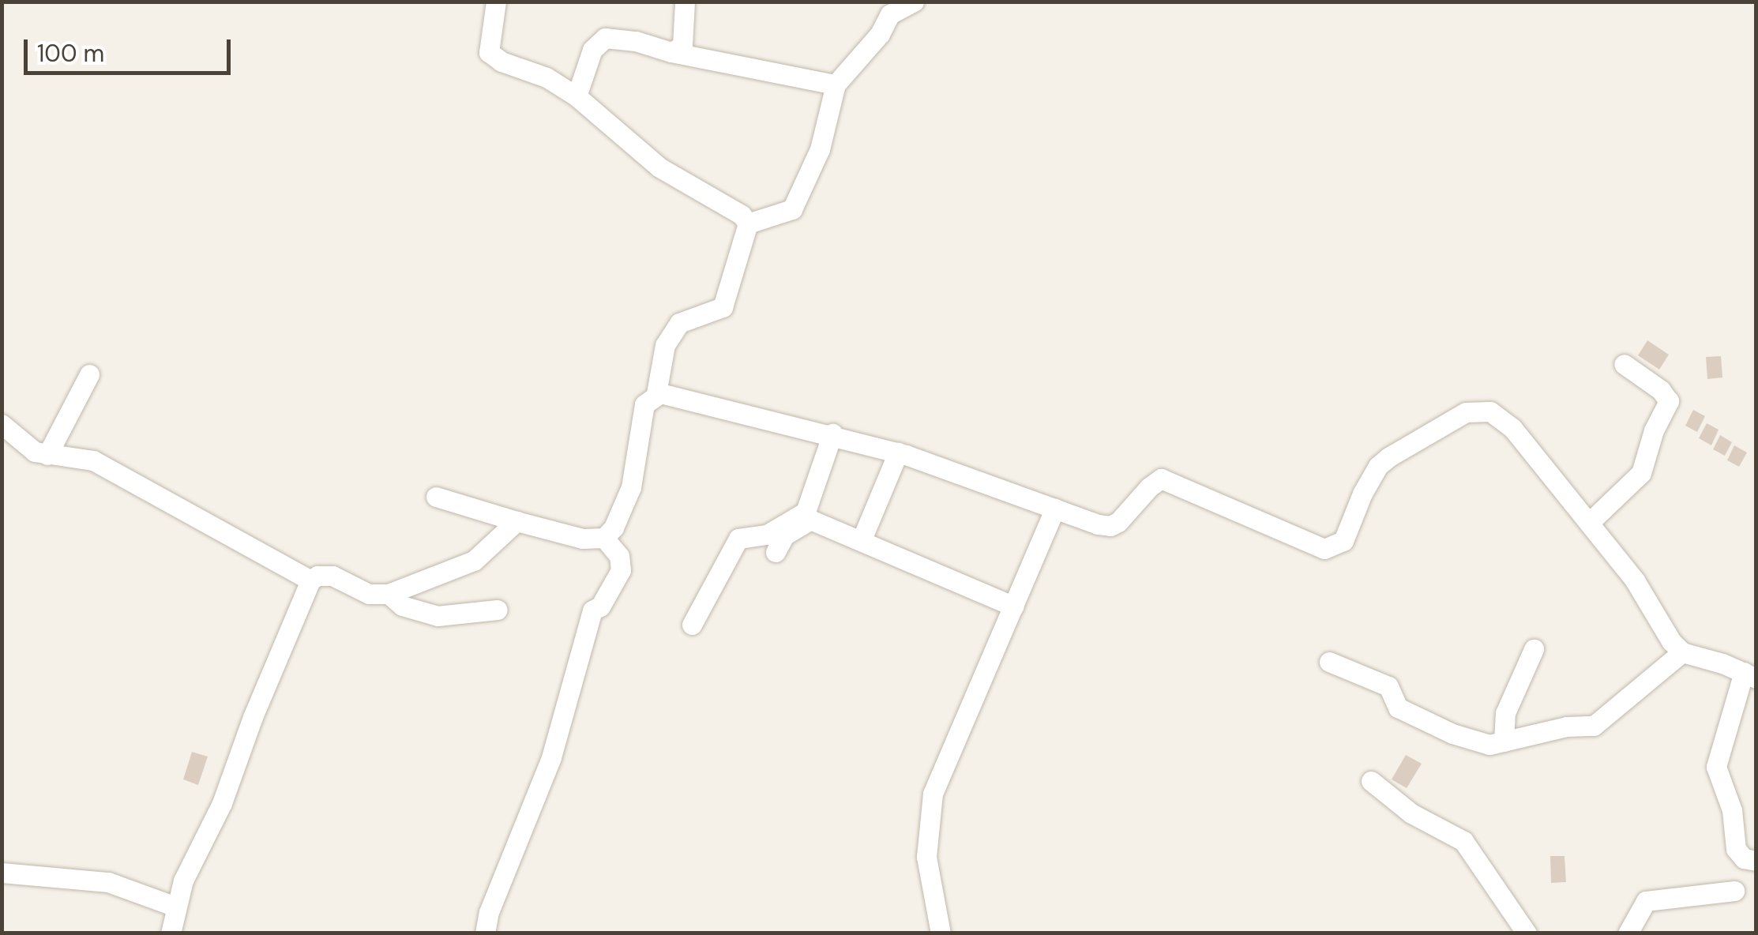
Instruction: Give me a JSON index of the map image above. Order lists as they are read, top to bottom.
{
  "scale_bar": "100 m"
}
